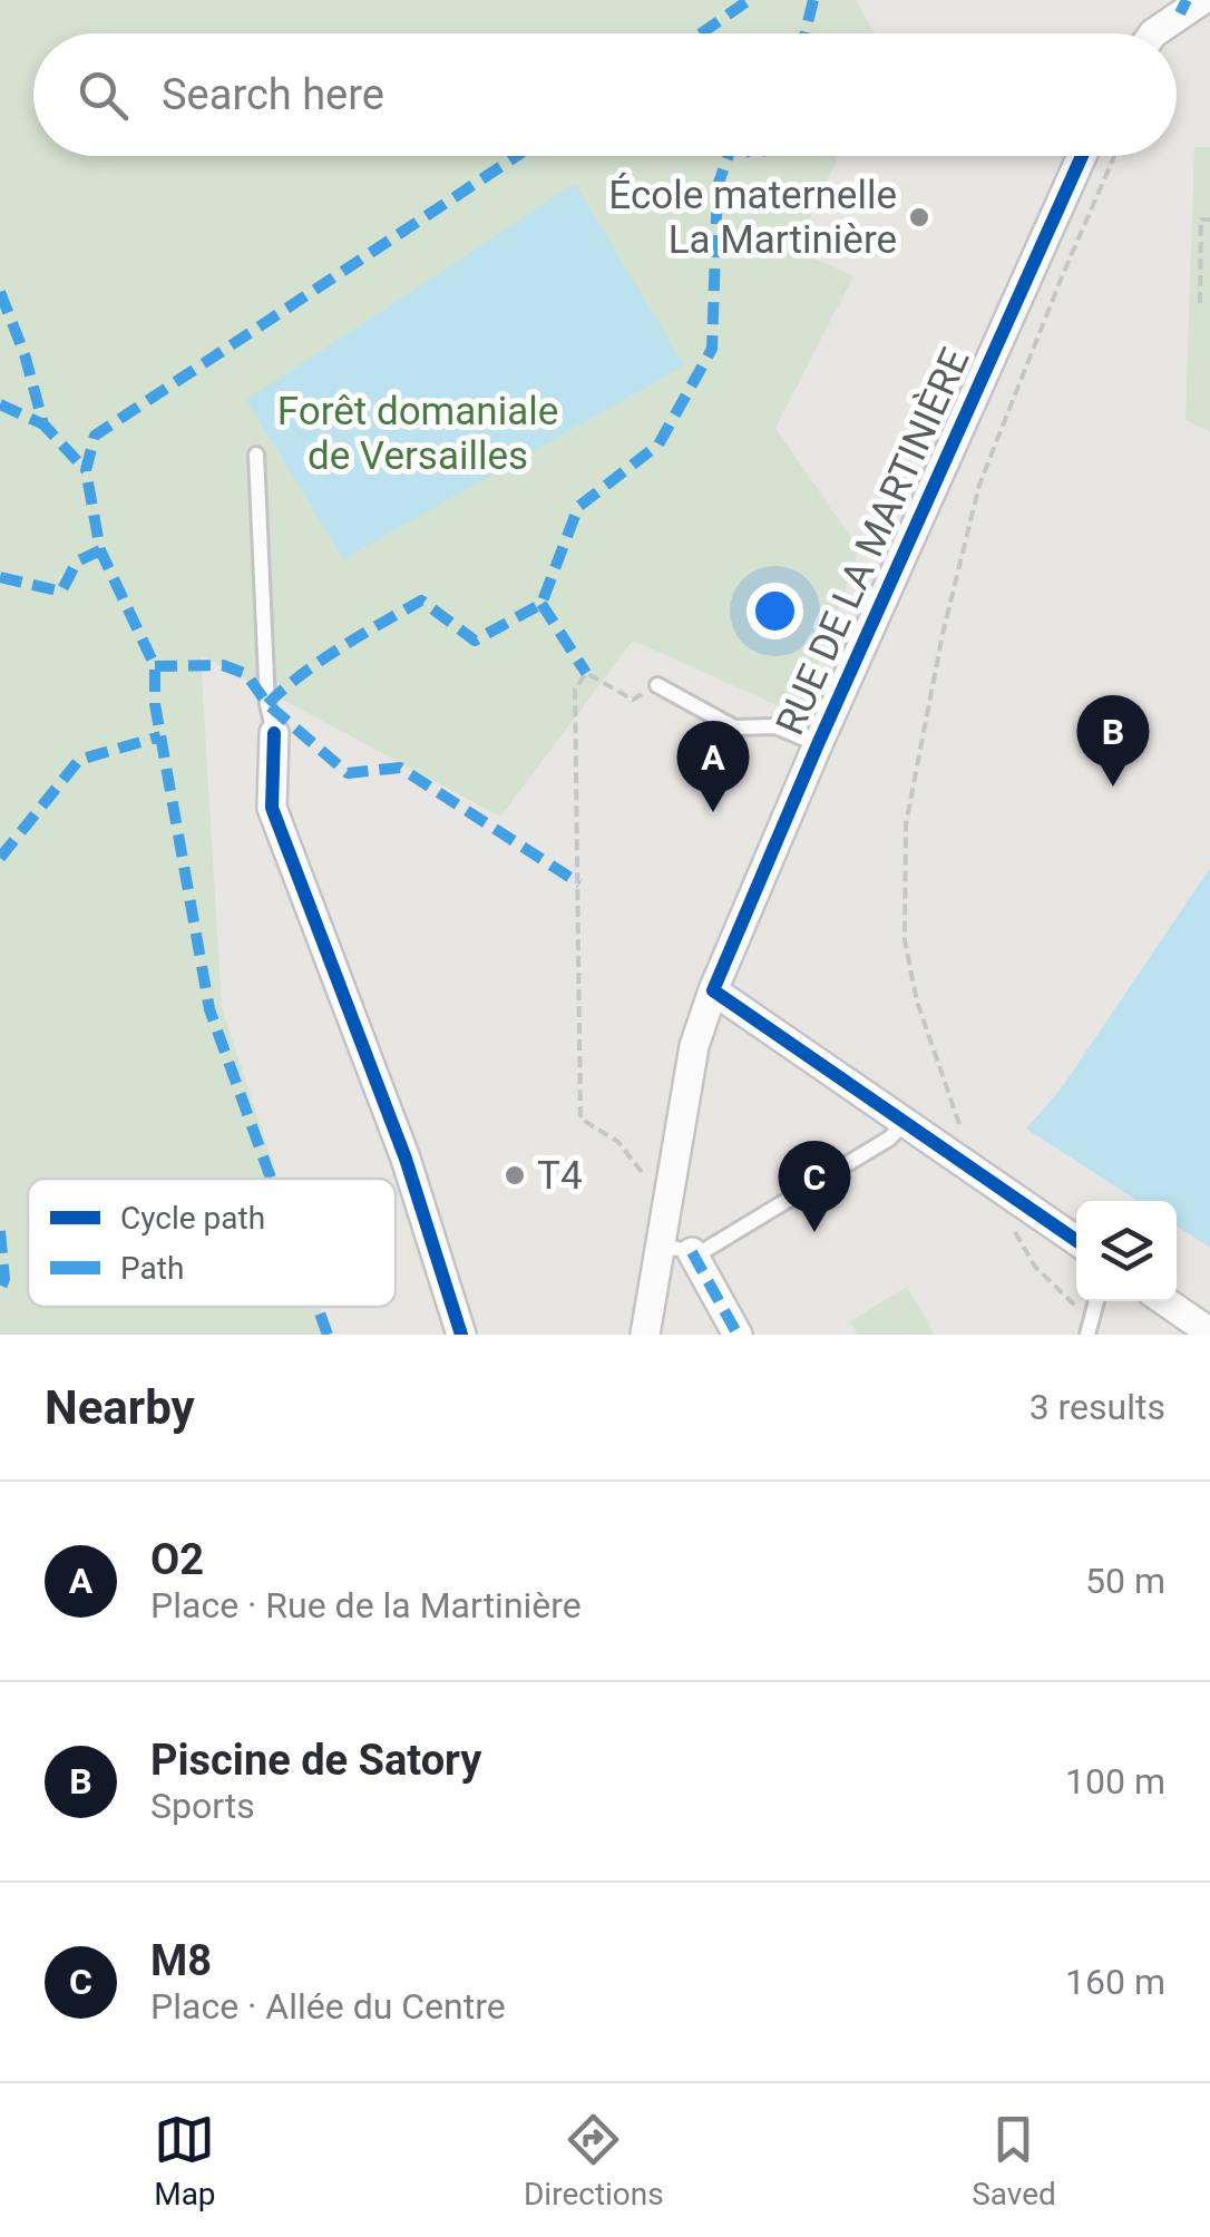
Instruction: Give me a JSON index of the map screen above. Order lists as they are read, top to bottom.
{
  "streets": {
    "street": ["RUE DE LA MARTINIÈRE"]
  },
  "parks": ["Forêt domaniale de Versailles"],
  "places": ["École maternelle La Martinière", "T4"],
  "legend": ["Cycle path", "Path"],
  "page": {
    "search": "Search here",
    "pins": ["B", "A", "C"],
    "heading": ["Nearby", "3 results"],
    "list": [
      {
        "mark": "A",
        "name": "O2",
        "note": "Place · Rue de la Martinière",
        "value": "50 m"
      },
      {
        "mark": "B",
        "name": "Piscine de Satory",
        "note": "Sports",
        "value": "100 m"
      },
      {
        "mark": "C",
        "name": "M8",
        "note": "Place · Allée du Centre",
        "value": "160 m"
      }
    ],
    "nav": ["Map", "Directions", "Saved"]
  }
}
